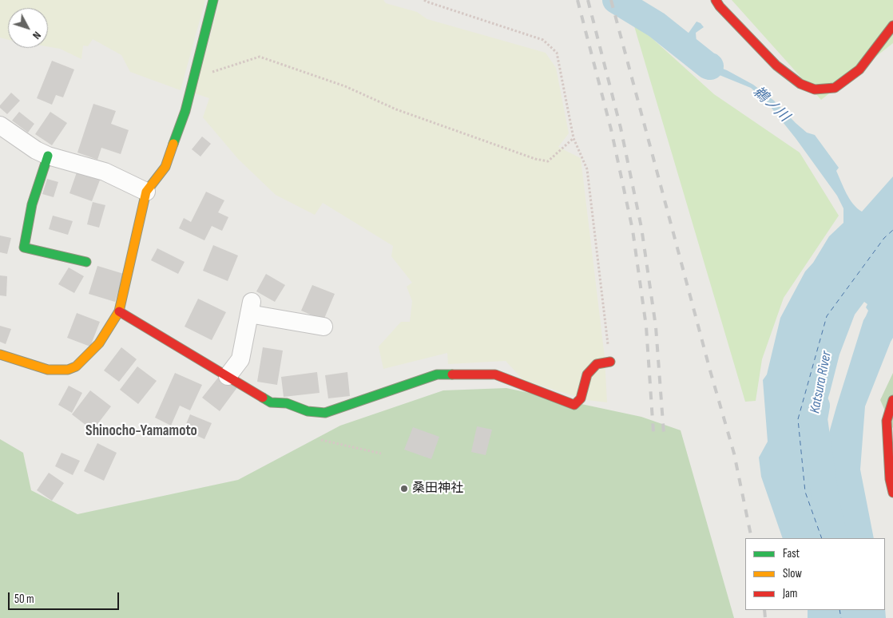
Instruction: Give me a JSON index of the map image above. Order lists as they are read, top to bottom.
{
  "districts": ["Shinocho-Yamamoto"],
  "water": ["鵜ノ川", "Katsura River"],
  "places": ["桑田神社"],
  "legend": ["Fast", "Slow", "Jam"],
  "scale_bar": "50 m",
  "north": "bottom right"
}
